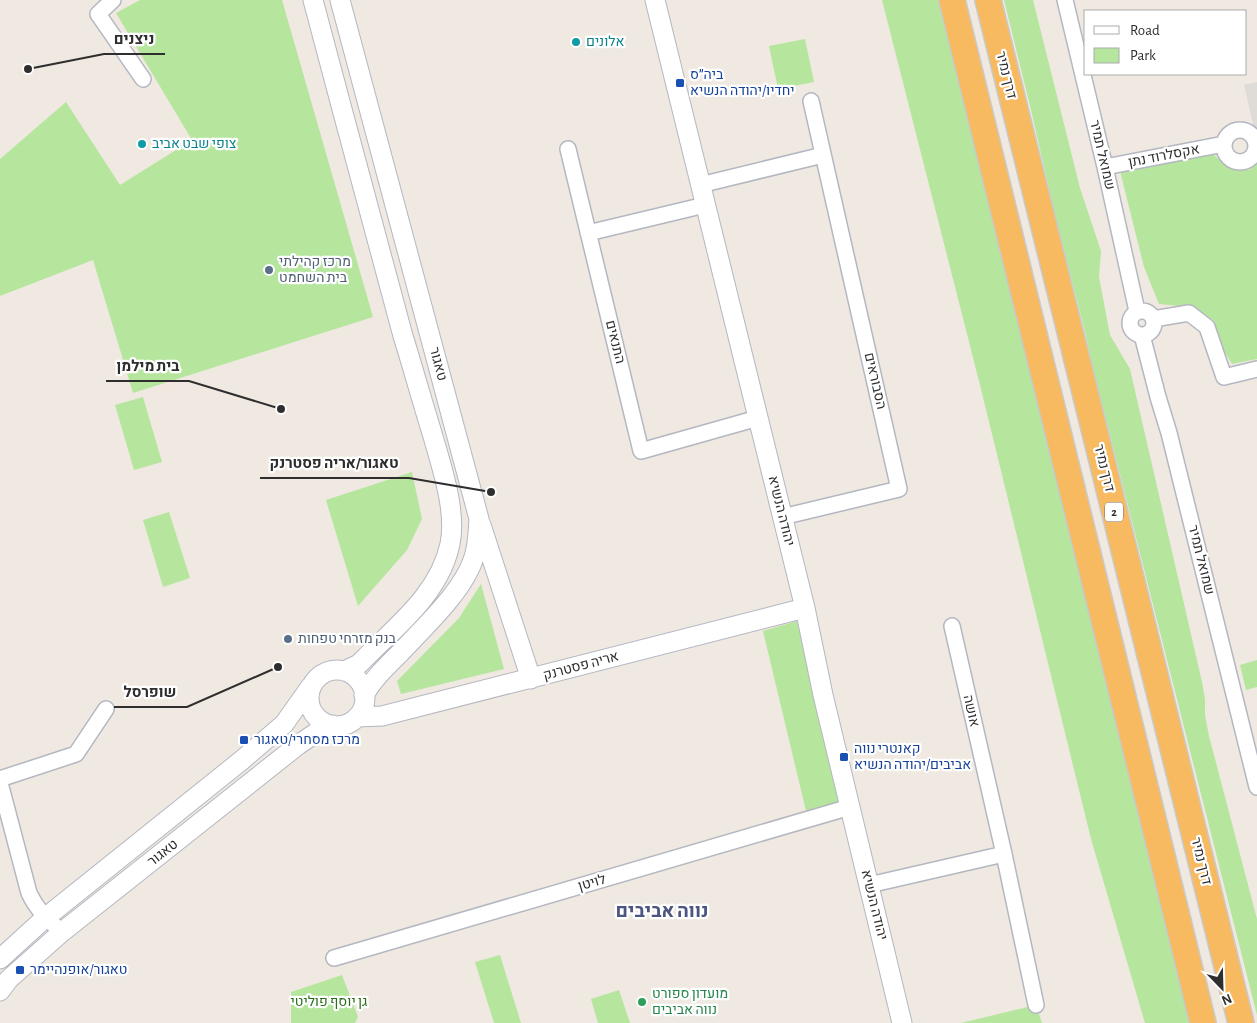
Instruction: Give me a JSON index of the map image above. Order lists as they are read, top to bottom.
{
  "streets": {
    "highway": ["דרך נמיר", "2"],
    "street": [
      "שמואל תמיר",
      "אקסלרוד נתן",
      "התנאים",
      "טאגור",
      "הסבוראים",
      "יהודה הנשיא",
      "אריה פסטרנק",
      "אושה",
      "לויטן"
    ]
  },
  "crossings": [
    ["שמואל תמיר", "אקסלרוד נתן"],
    ["התנאים", "יהודה הנשיא"],
    ["טאגור", "אריה פסטרנק"],
    ["הסבוראים", "יהודה הנשיא"],
    ["יהודה הנשיא", "אריה פסטרנק"],
    ["יהודה הנשיא", "לויטן"]
  ],
  "districts": ["נווה אביבים"],
  "parks": ["גן יוסף פוליטי"],
  "places": {
    "other": [
      "אלונים",
      "ניצנים",
      "צופי שבט אביב",
      "מרכז קהילתי בית השחמט",
      "בית מילמן",
      "טאגור/אריה פסטרנק",
      "בנק מזרחי טפחות",
      "שופרסל",
      "מועדון ספורט נווה אביבים"
    ],
    "transit": [
      "ביה״ס יחדיו/יהודה הנשיא",
      "מרכז מסחרי/טאגור",
      "קאנטרי נווה אביבים/יהודה הנשיא",
      "טאגור/אופנהיימר"
    ]
  },
  "legend": ["Road", "Park"],
  "north": "bottom right"
}
